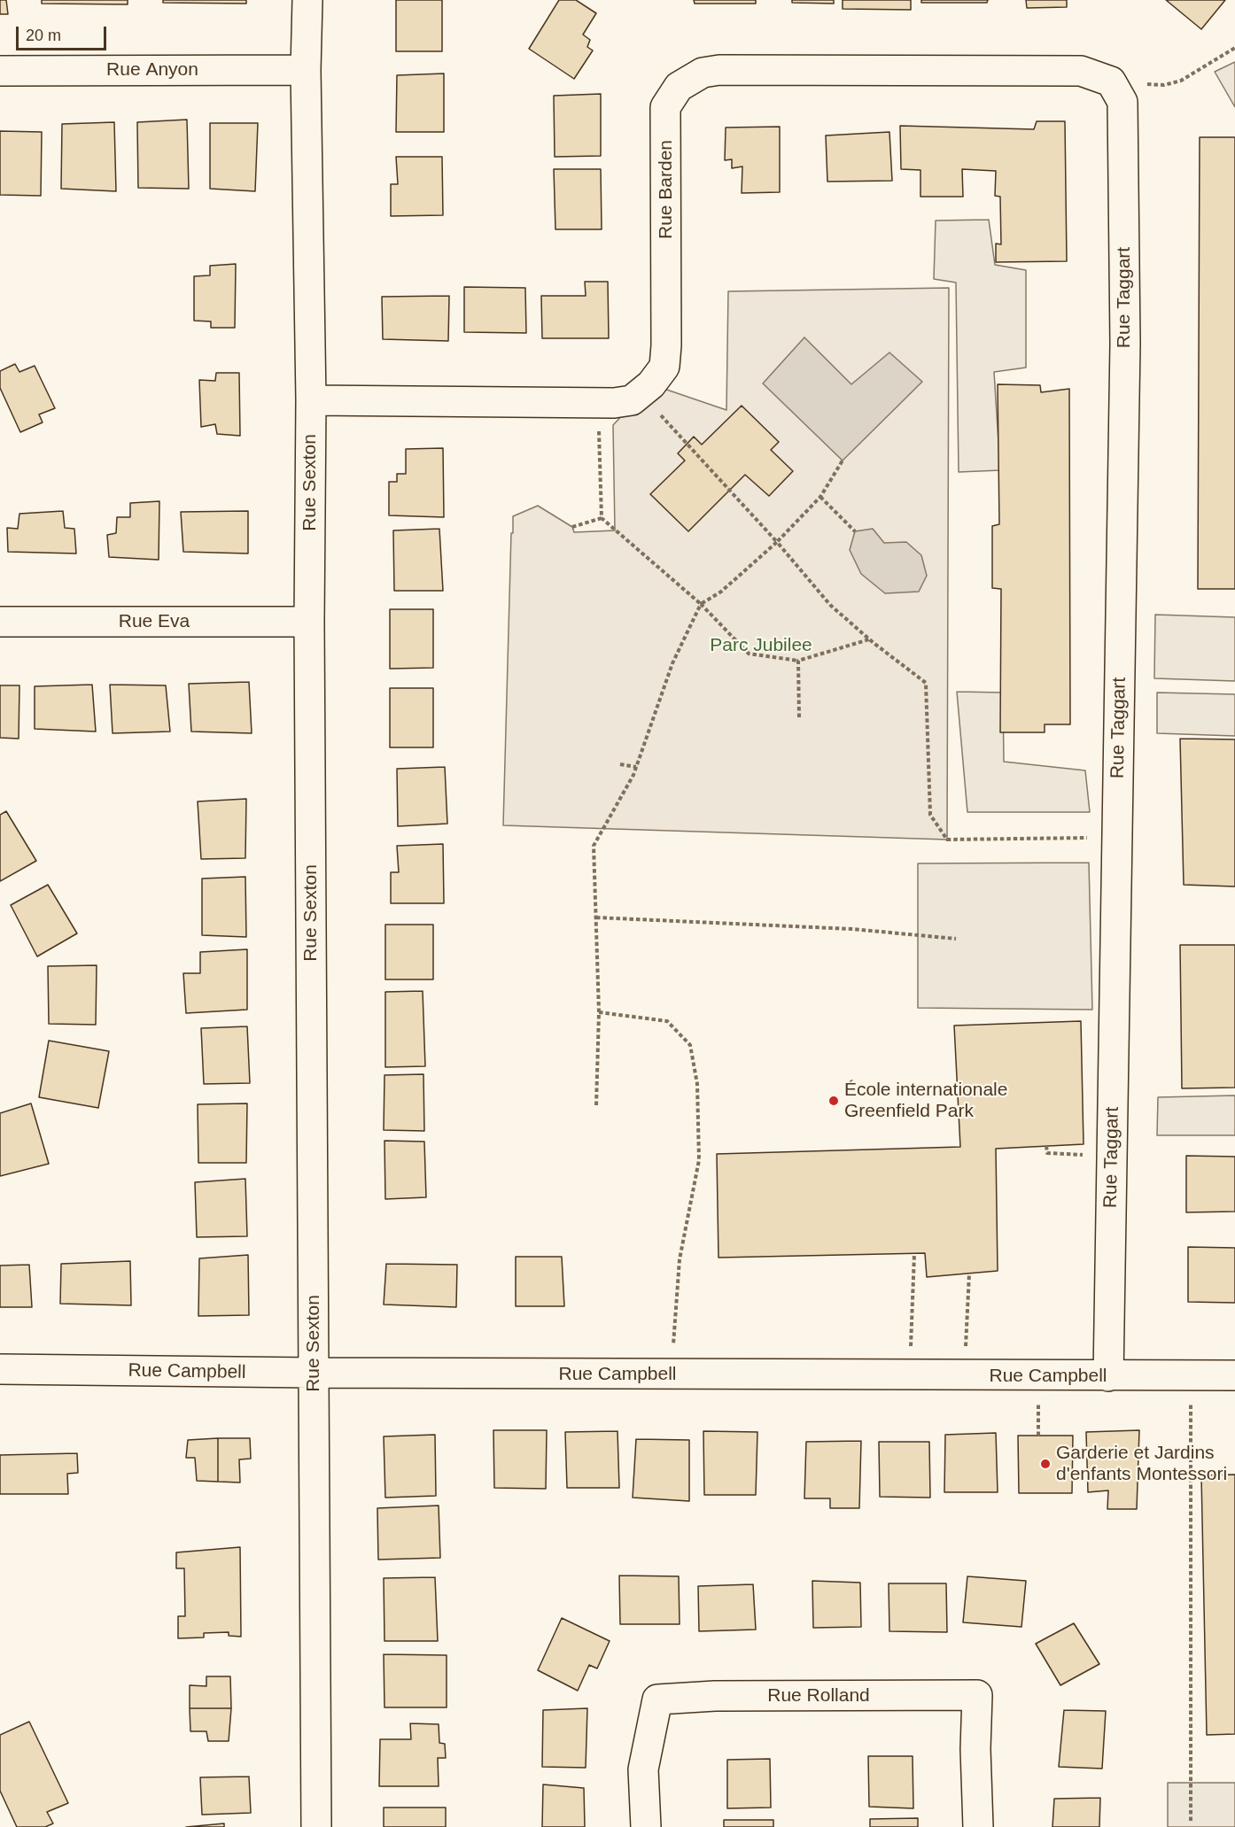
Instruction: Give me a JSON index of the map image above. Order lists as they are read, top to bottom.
{
  "streets": {
    "street": [
      "Rue Anyon",
      "Rue Barden",
      "Rue Taggart",
      "Rue Sexton",
      "Rue Eva",
      "Rue Campbell",
      "Rue Rolland"
    ]
  },
  "crossings": [
    ["Rue Anyon", "Rue Sexton"],
    ["Rue Barden", "Rue Taggart"],
    ["Rue Barden", "Rue Sexton"],
    ["Rue Taggart", "Rue Campbell"],
    ["Rue Sexton", "Rue Eva"],
    ["Rue Sexton", "Rue Campbell"]
  ],
  "parks": ["Parc Jubilee"],
  "places": ["École internationale Greenfield Park", "Garderie et Jardins d'enfants Montessori"],
  "scale_bar": "20 m"
}
